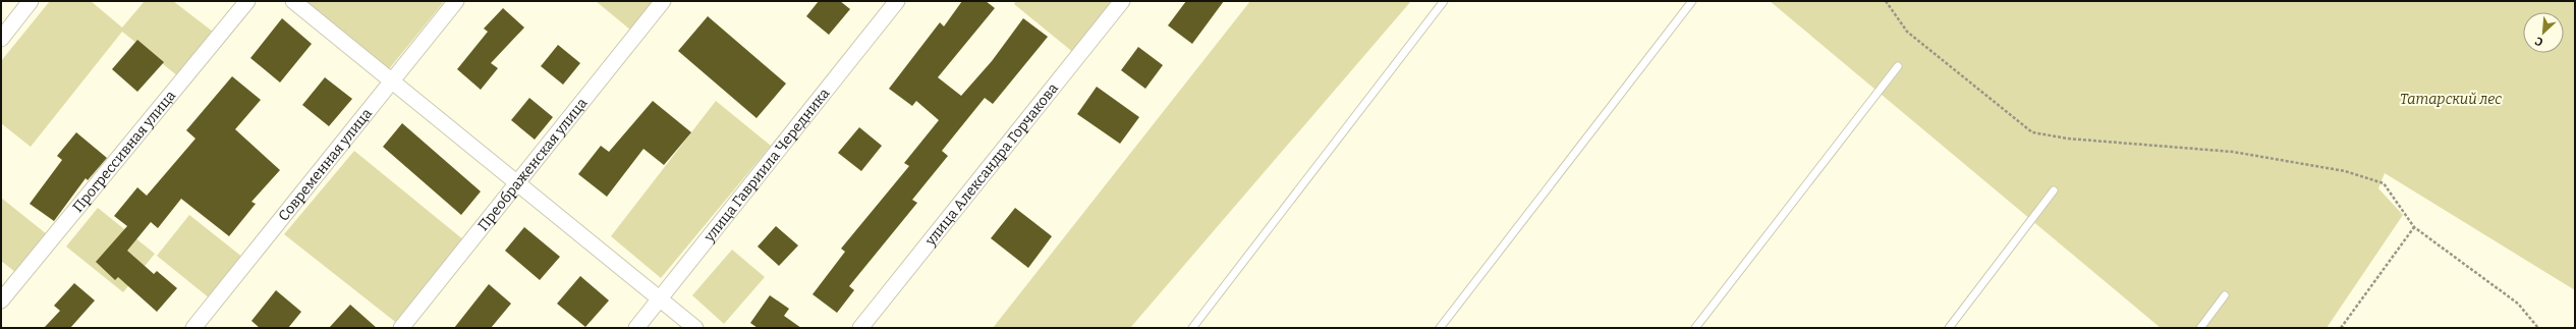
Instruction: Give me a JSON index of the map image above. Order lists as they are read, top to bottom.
{
  "streets": {
    "street": [
      "Прогрессивная улица",
      "Современная улица",
      "Преображенская улица",
      "улица Гавриила Чередника",
      "улица Александра Горчакова"
    ]
  },
  "parks": ["Татарский лес"],
  "north": "bottom left"
}
